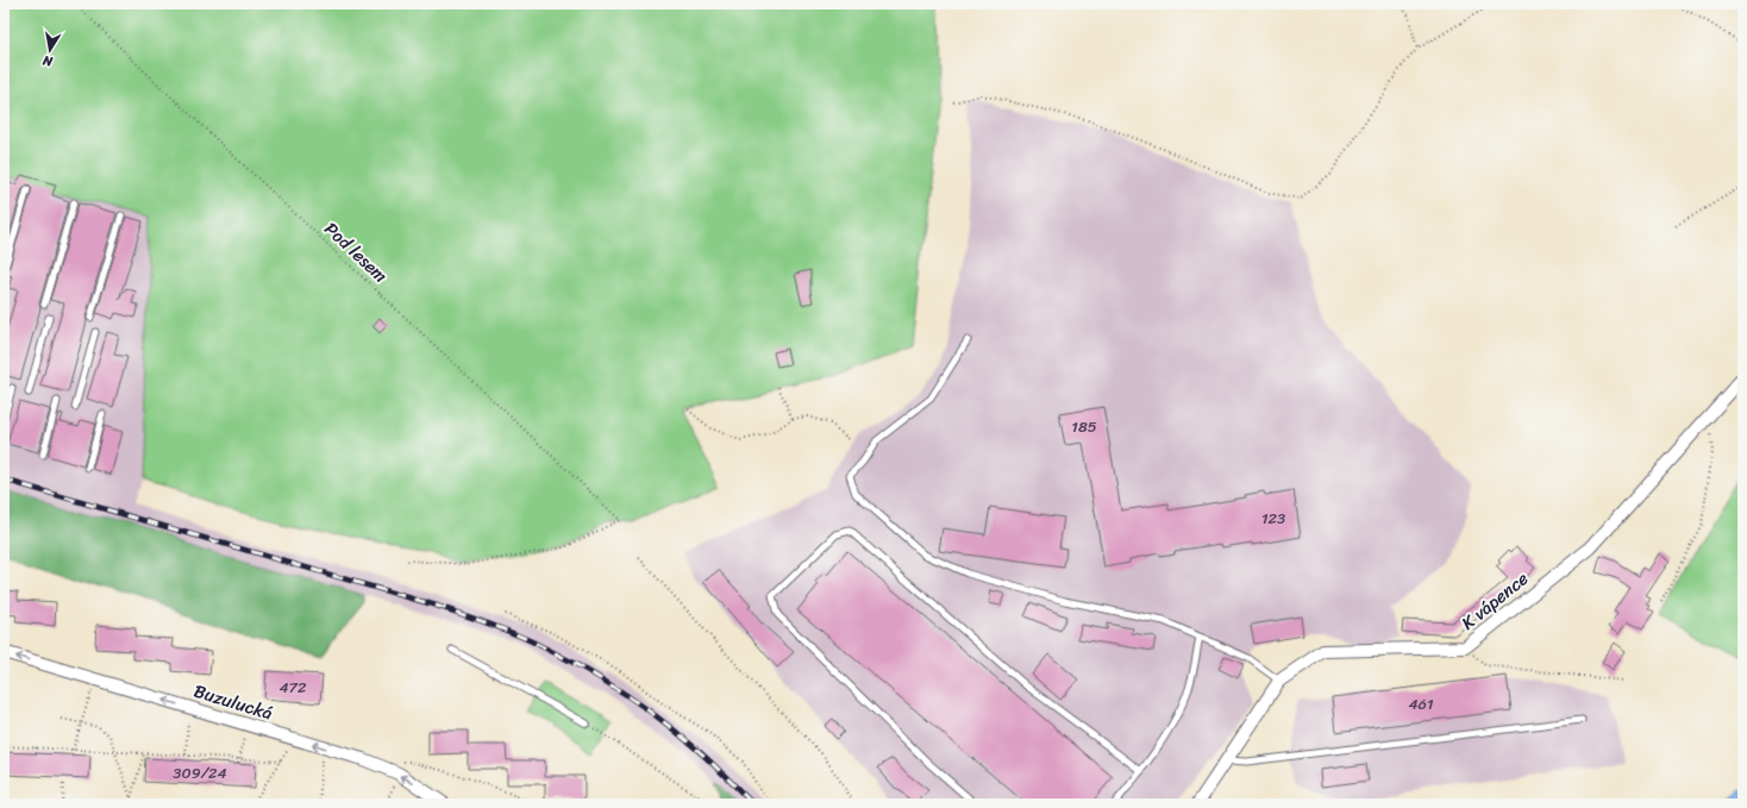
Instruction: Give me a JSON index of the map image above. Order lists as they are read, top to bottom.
{
  "streets": {
    "street": ["K vápence", "Buzulucká"],
    "path": ["Pod lesem"]
  },
  "one_way": ["Buzulucká"],
  "house_numbers": [
    "185",
    "123",
    "472",
    "461",
    "309/24"
  ],
  "north": "bottom"
}
